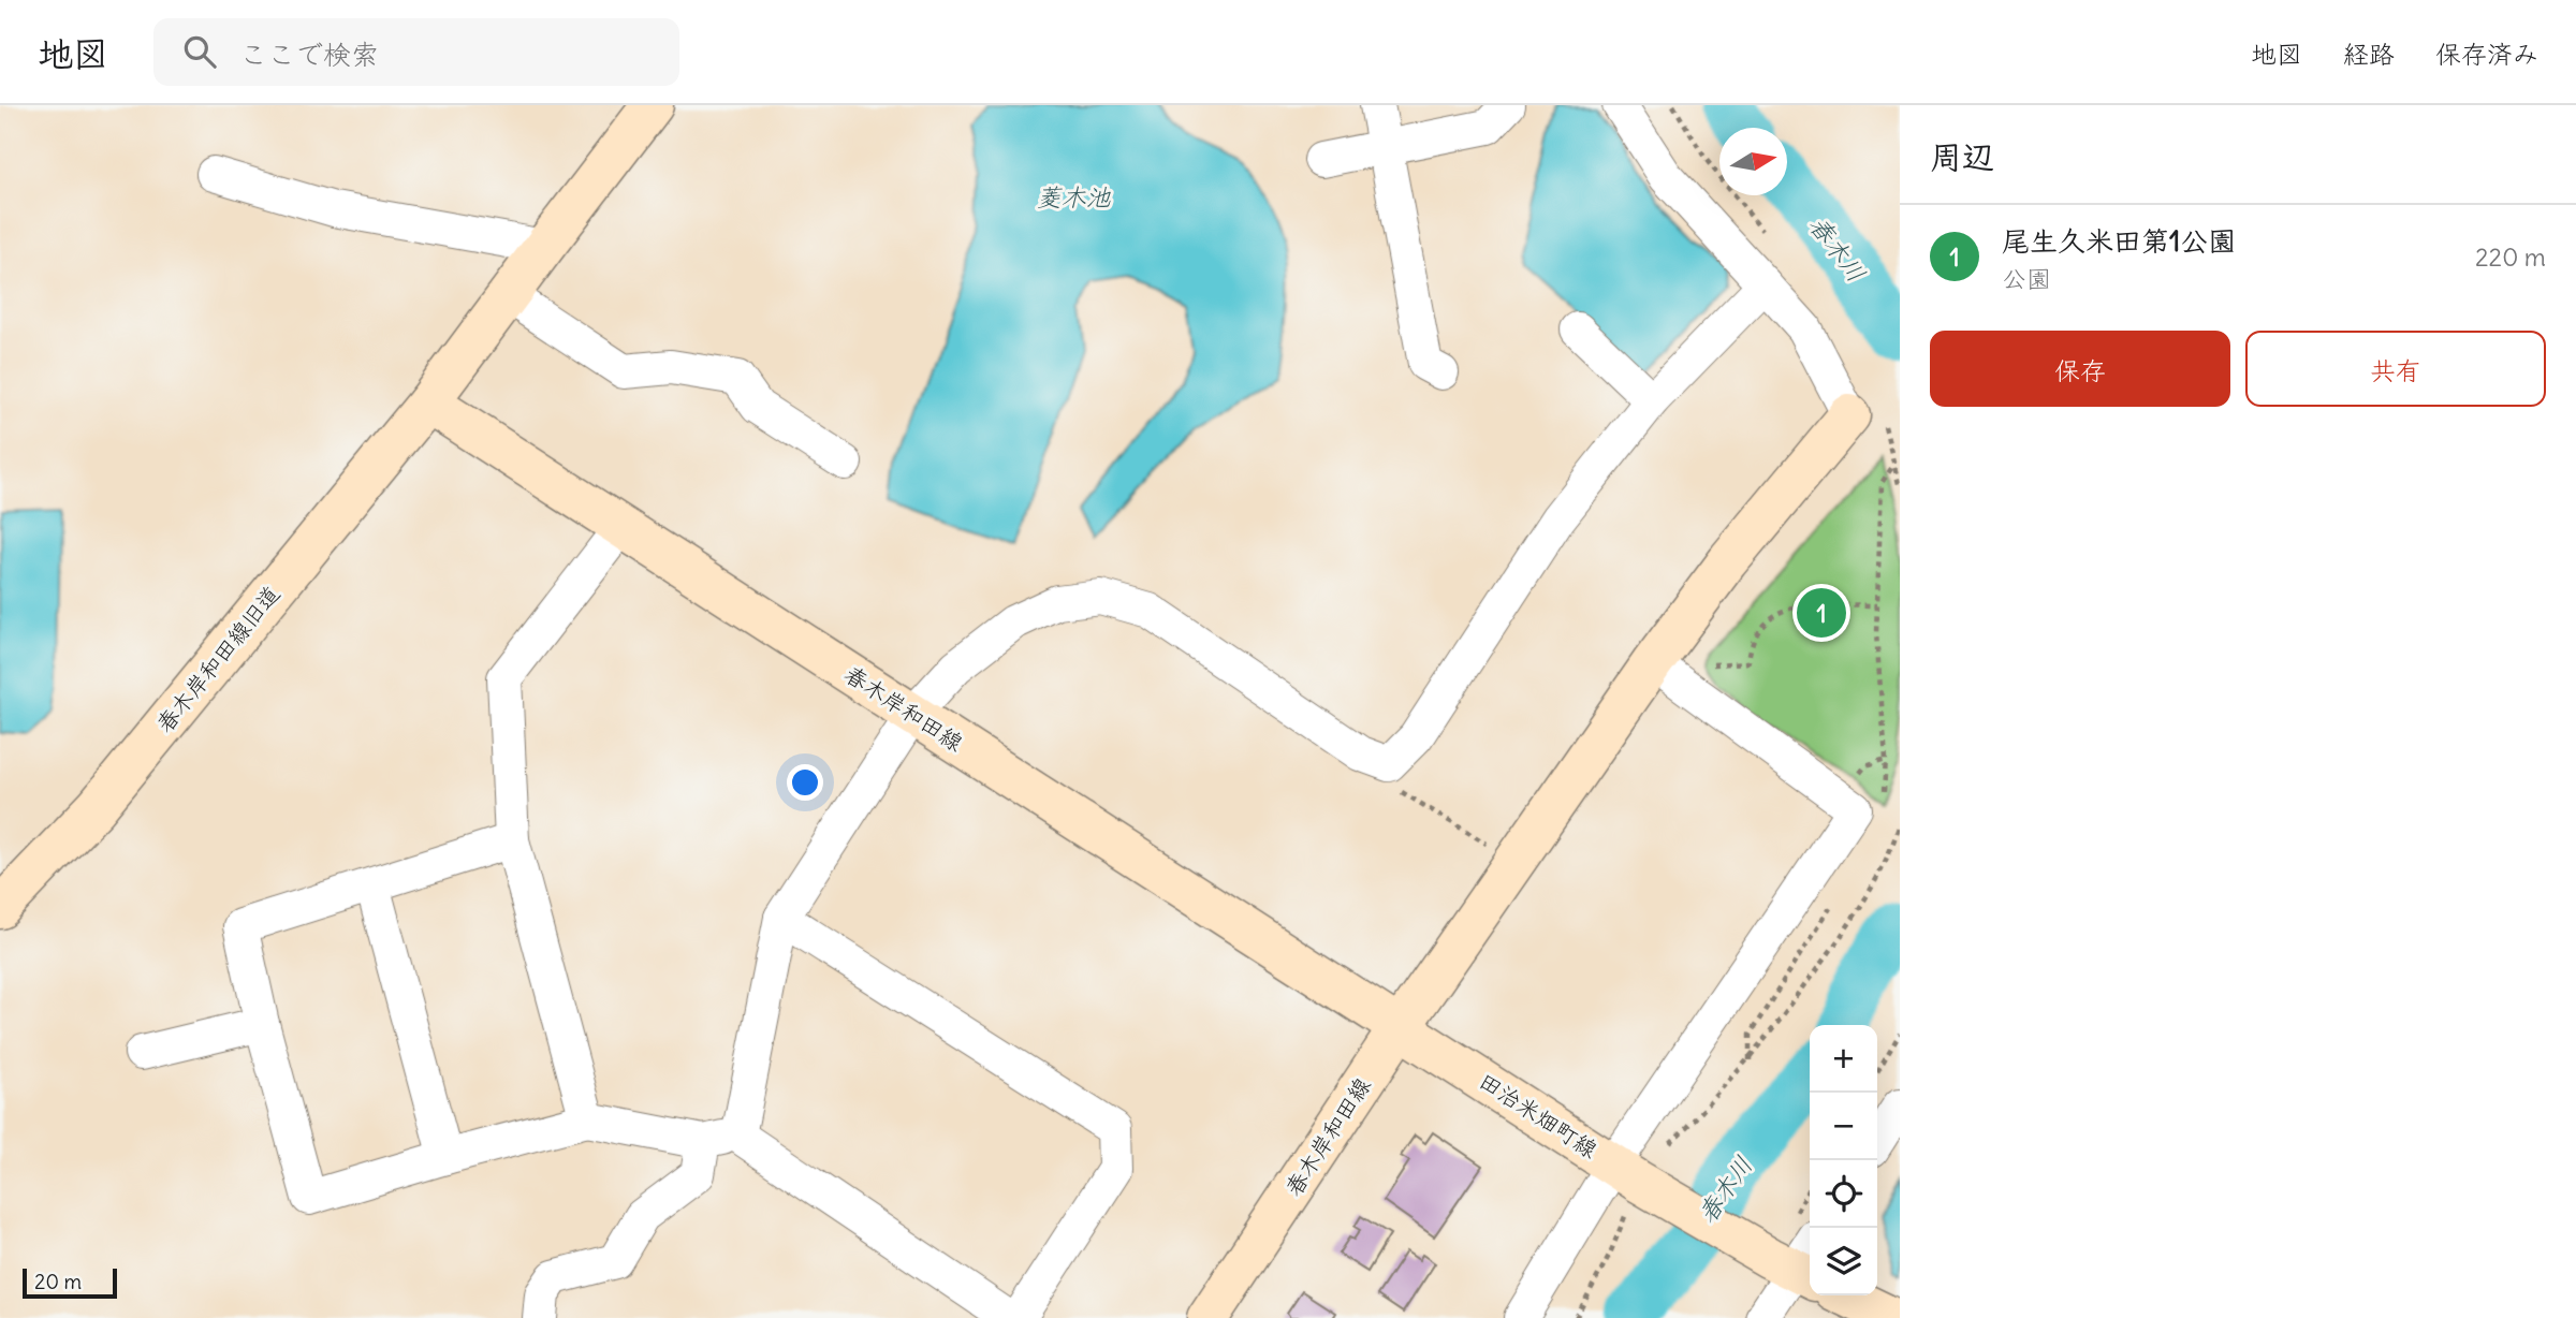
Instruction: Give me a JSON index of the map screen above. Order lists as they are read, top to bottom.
{
  "streets": {
    "street": ["春木岸和田線旧道", "春木岸和田線", "田治米畑町線"]
  },
  "crossings": [
    ["春木岸和田線旧道", "春木岸和田線"],
    ["春木岸和田線", "田治米畑町線"]
  ],
  "water": ["菱木池", "春木川"],
  "scale_bar": "20 m",
  "north": "right",
  "page": {
    "header": "地図",
    "search": "ここで検索",
    "nav": ["地図", "経路", "保存済み"],
    "heading": "周辺",
    "list": [
      {
        "mark": "1",
        "name": "尾生久米田第1公園",
        "note": "公園",
        "value": "220 m"
      }
    ],
    "buttons": ["保存", "共有"],
    "pins": "1",
    "map_buttons": ["+", "−"],
    "scale": "20 m"
  }
}
